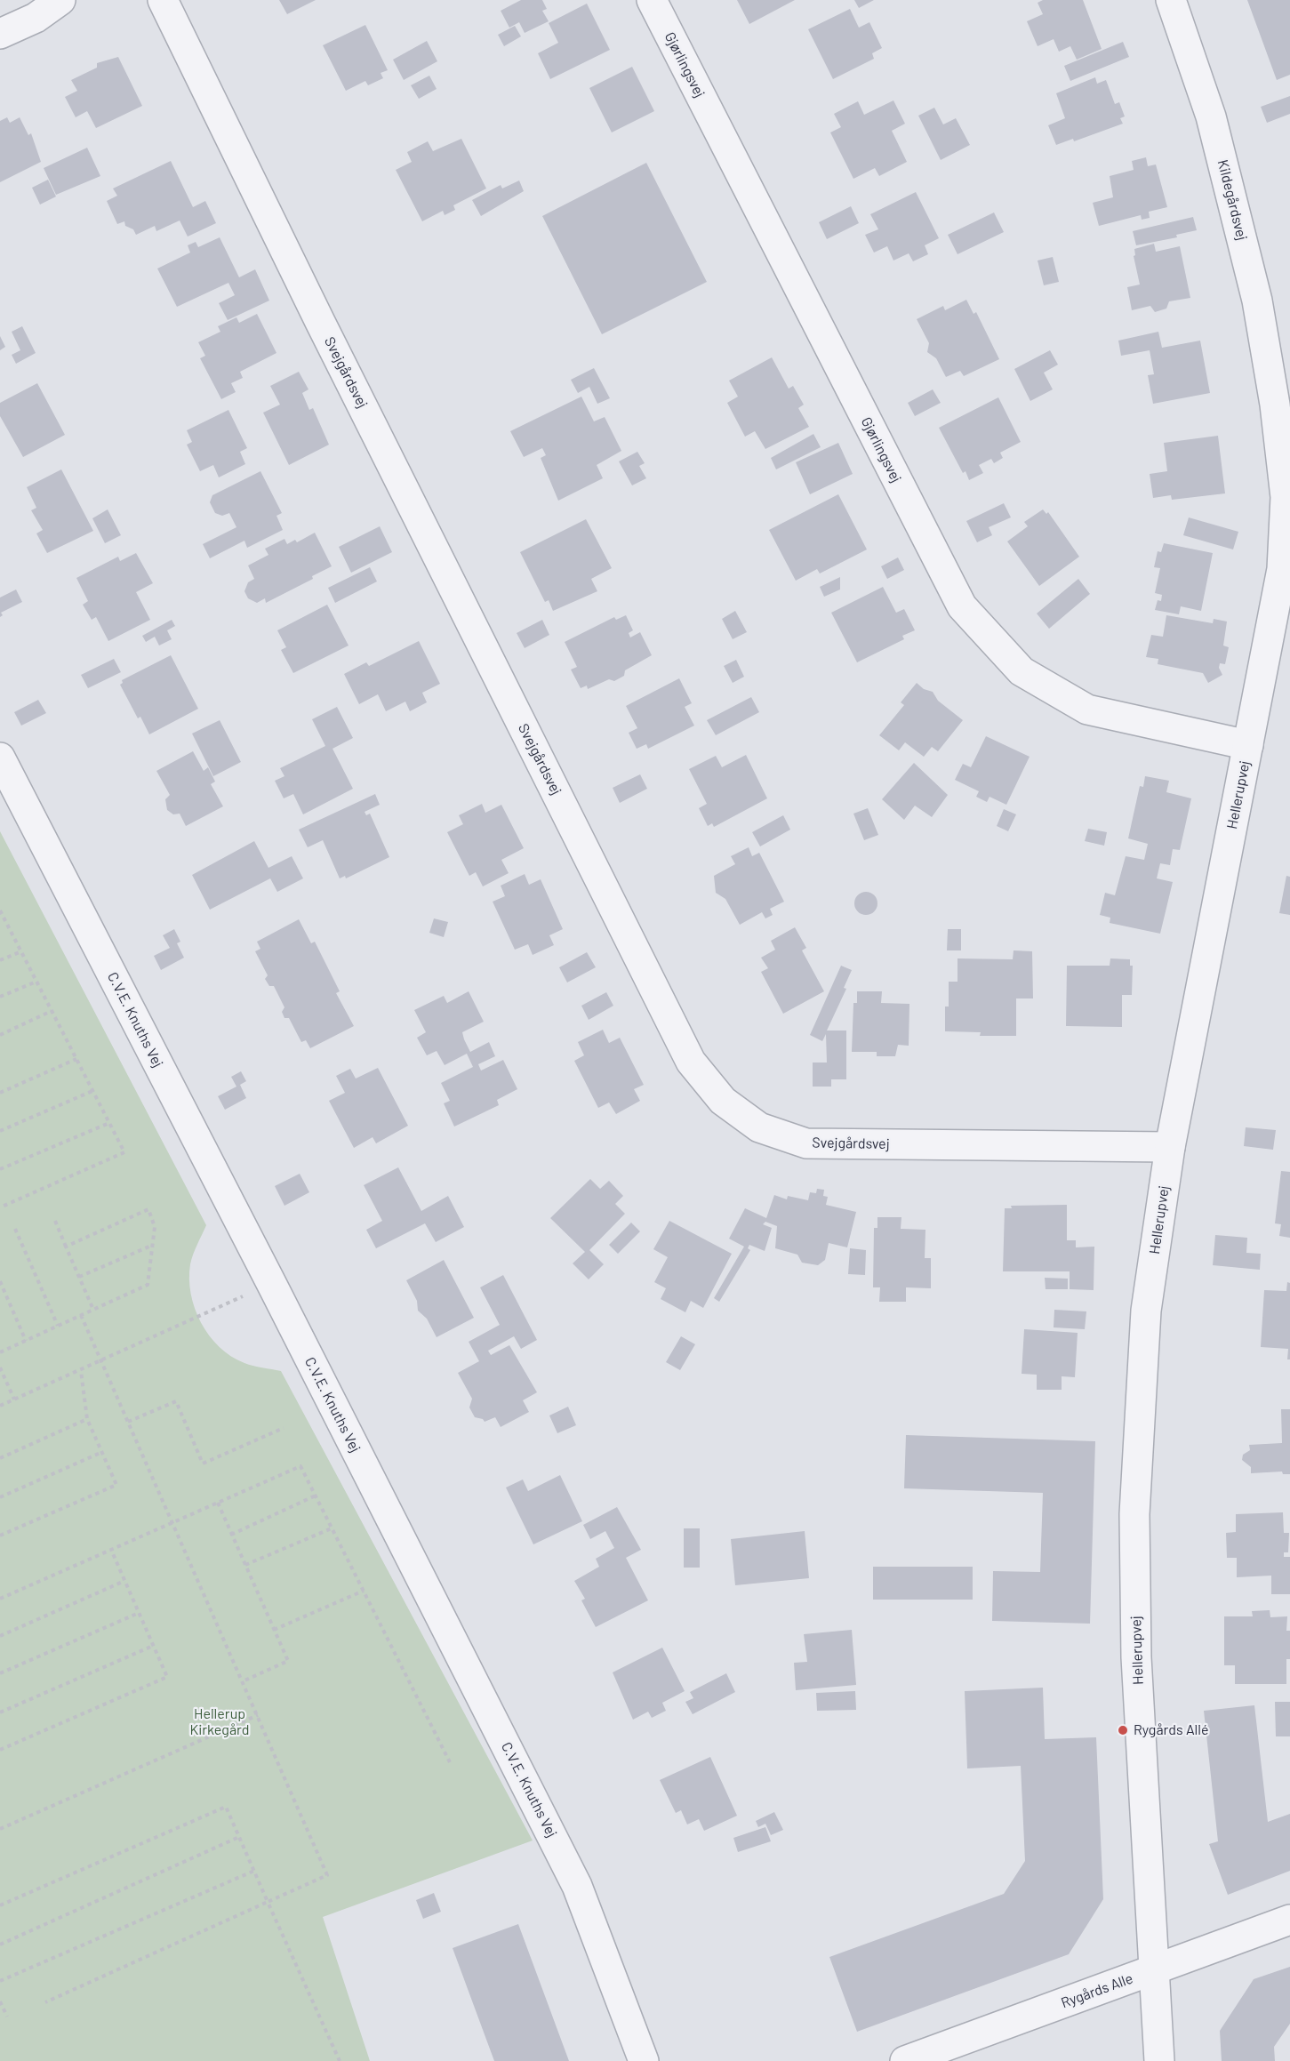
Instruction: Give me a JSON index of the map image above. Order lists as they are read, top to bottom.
{
  "streets": {
    "street": [
      "Gjørlingsvej",
      "Kildegårdsvej",
      "Svejgårdsvej",
      "Hellerupvej",
      "C.V.E. Knuths Vej",
      "Rygårds Alle"
    ]
  },
  "crossings": [
    ["Gjørlingsvej", "Hellerupvej"],
    ["Kildegårdsvej", "Hellerupvej"],
    ["Svejgårdsvej", "Hellerupvej"],
    ["Hellerupvej", "Rygårds Alle"]
  ],
  "parks": ["Hellerup Kirkegård"],
  "places": ["Rygårds Allé"]
}
